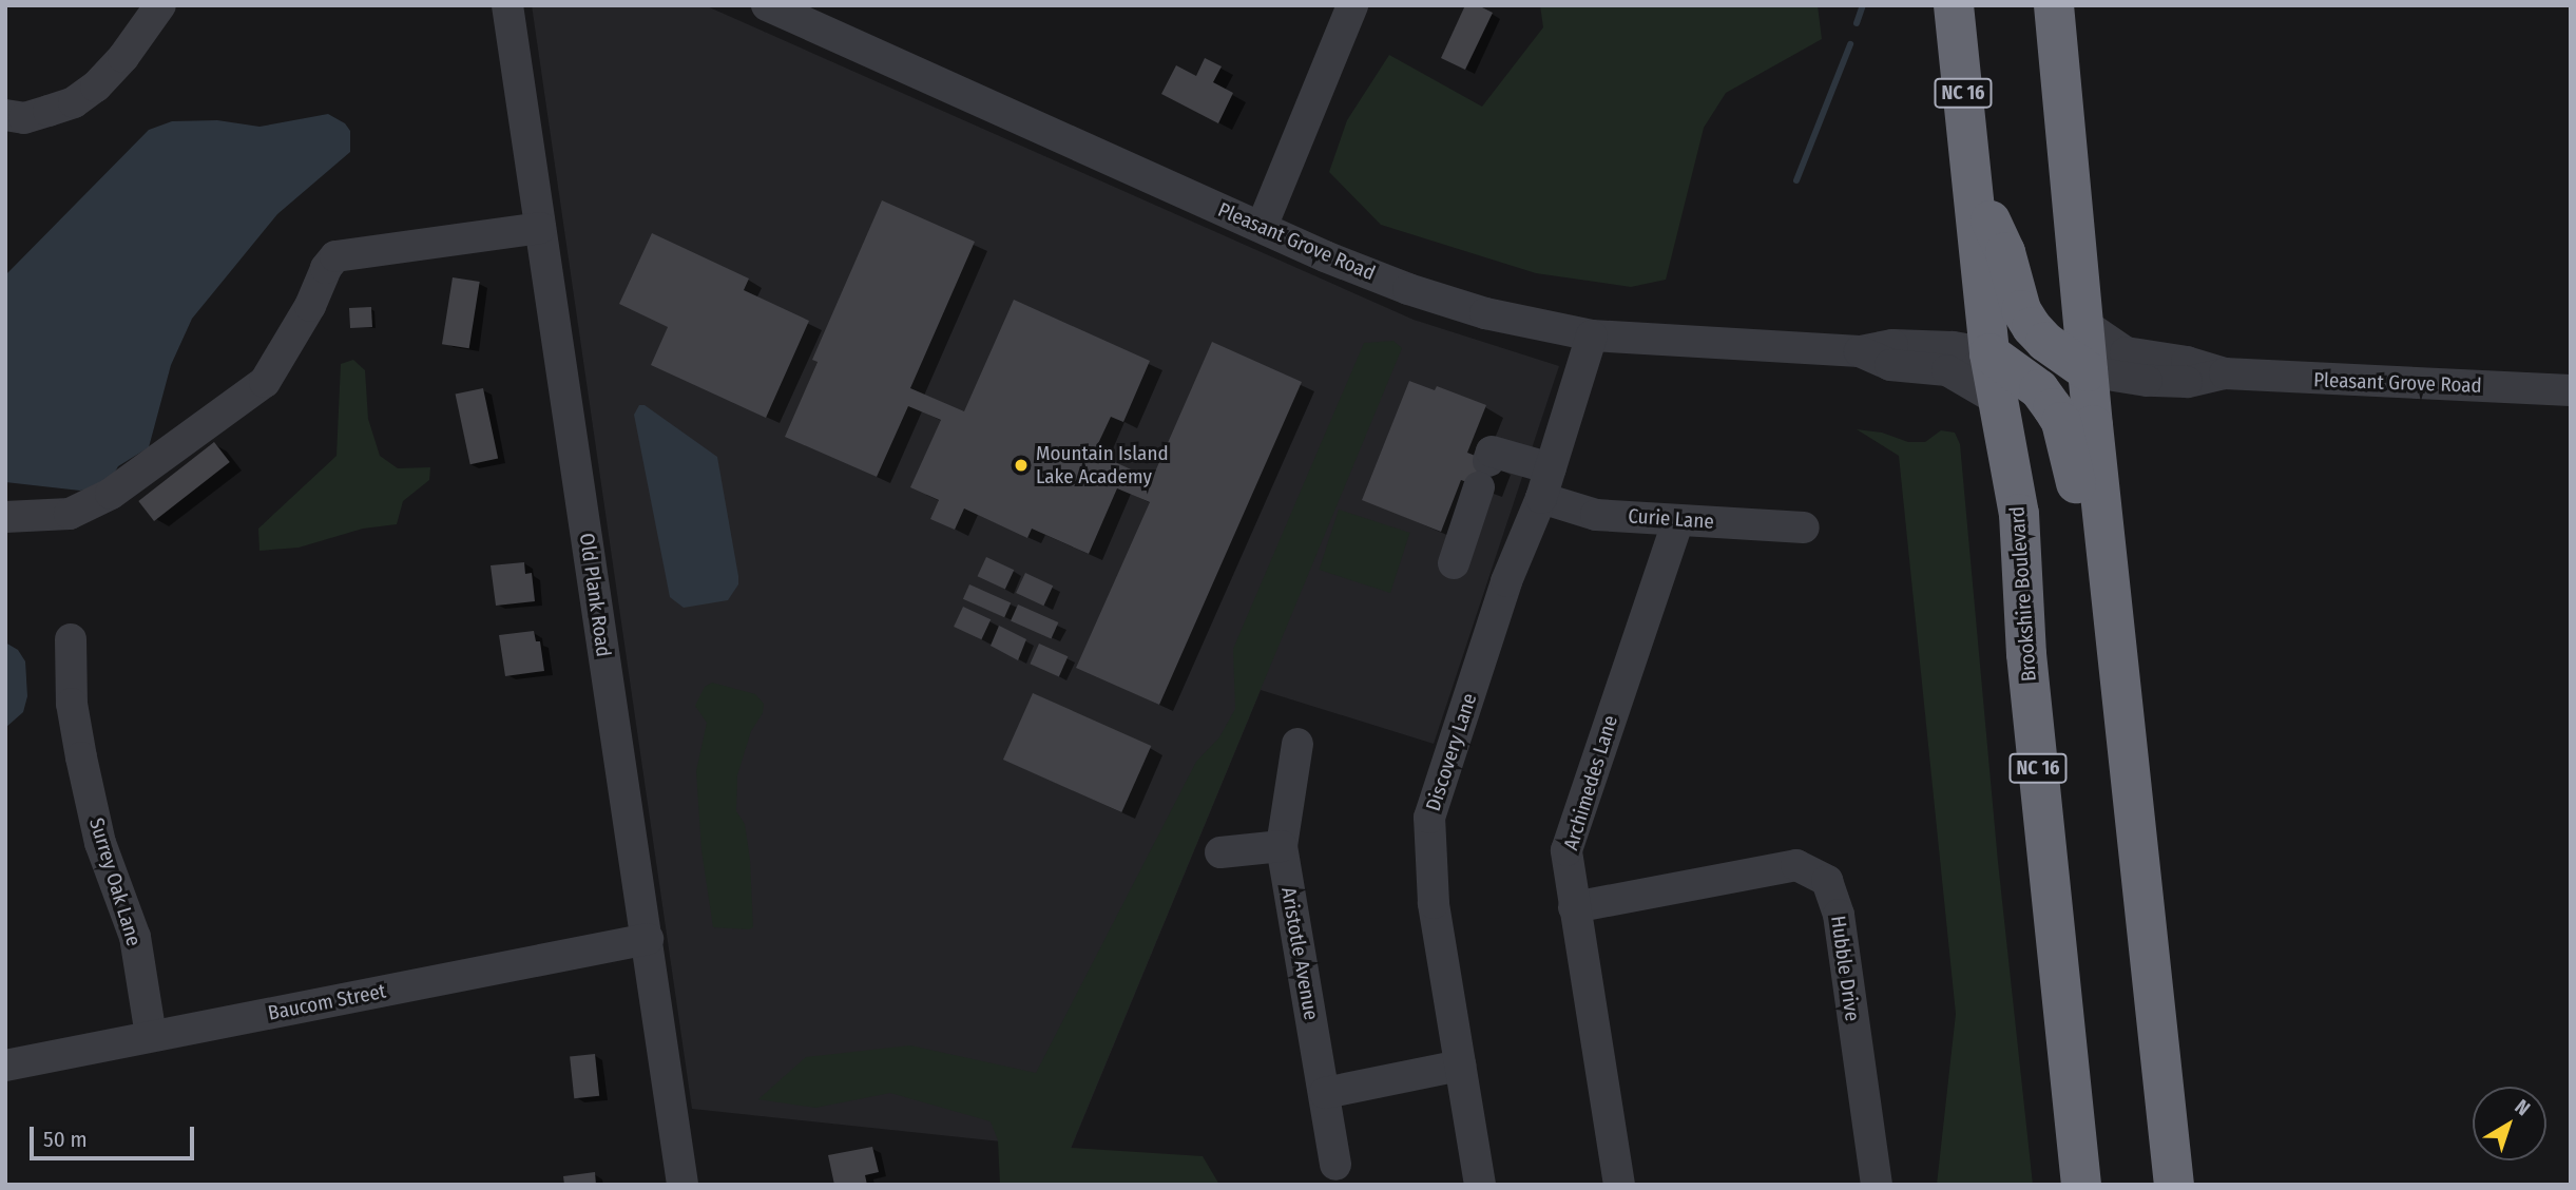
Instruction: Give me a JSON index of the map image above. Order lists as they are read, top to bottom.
{
  "streets": {
    "highway": ["NC 16", "Brookshire Boulevard"],
    "street": [
      "Pleasant Grove Road",
      "Curie Lane",
      "Old Plank Road",
      "Discovery Lane",
      "Archimedes Lane",
      "Surrey Oak Lane",
      "Aristotle Avenue",
      "Hubble Drive",
      "Baucom Street"
    ]
  },
  "crossings": [
    ["Pleasant Grove Road", "Brookshire Boulevard"],
    ["Pleasant Grove Road", "Discovery Lane"],
    ["Curie Lane", "Discovery Lane"],
    ["Curie Lane", "Archimedes Lane"],
    ["Old Plank Road", "Baucom Street"],
    ["Archimedes Lane", "Hubble Drive"],
    ["Surrey Oak Lane", "Baucom Street"]
  ],
  "places": ["Mountain Island Lake Academy"],
  "scale_bar": "50 m",
  "north": "top right"
}
